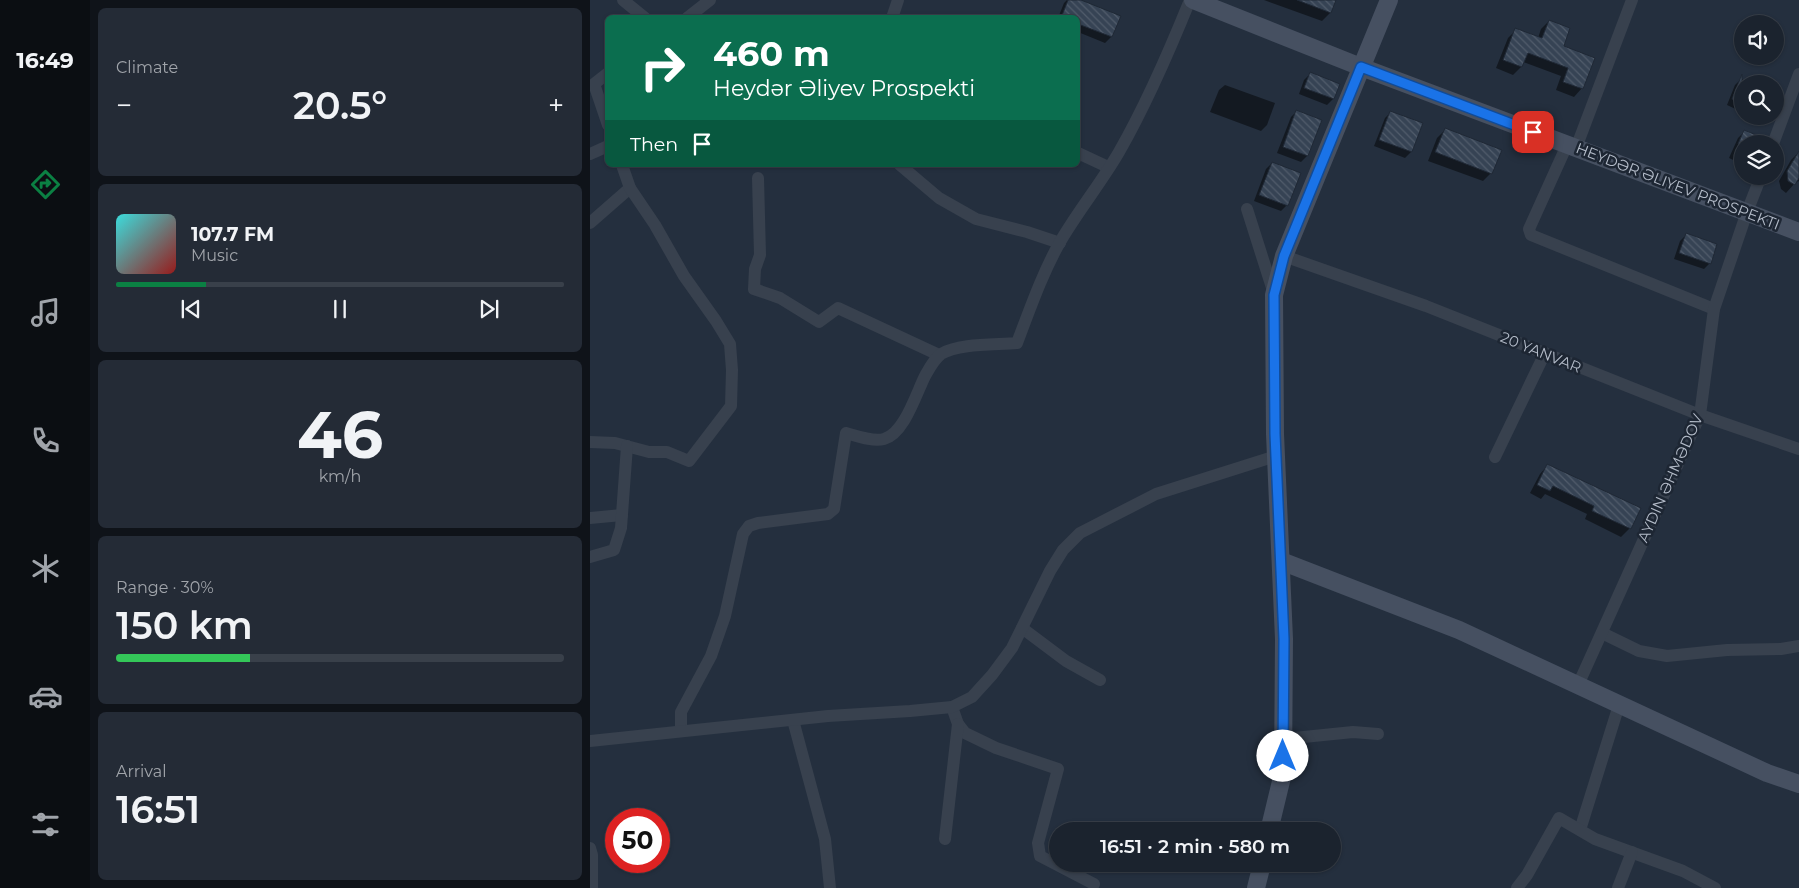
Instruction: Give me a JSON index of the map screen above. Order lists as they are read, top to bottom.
{
  "streets": {
    "main road": ["HEYDƏR ƏLIYEV PROSPEKTI"],
    "street": ["20 YANVAR"]
  },
  "page": {
    "tabs": "16:49",
    "tile": [
      "Climate",
      ["46", "km/h"],
      ["Range · 30%", "150 km"],
      ["Arrival", "16:51"]
    ],
    "turn": ["460 m", "Heydər Əliyev Prospekti"],
    "heat": ["−", "20.5°", "+"],
    "then": "Then",
    "song": ["107.7 FM", "Music"],
    "limit": "50",
    "trip": "16:51 · 2 min · 580 m"
  }
}
